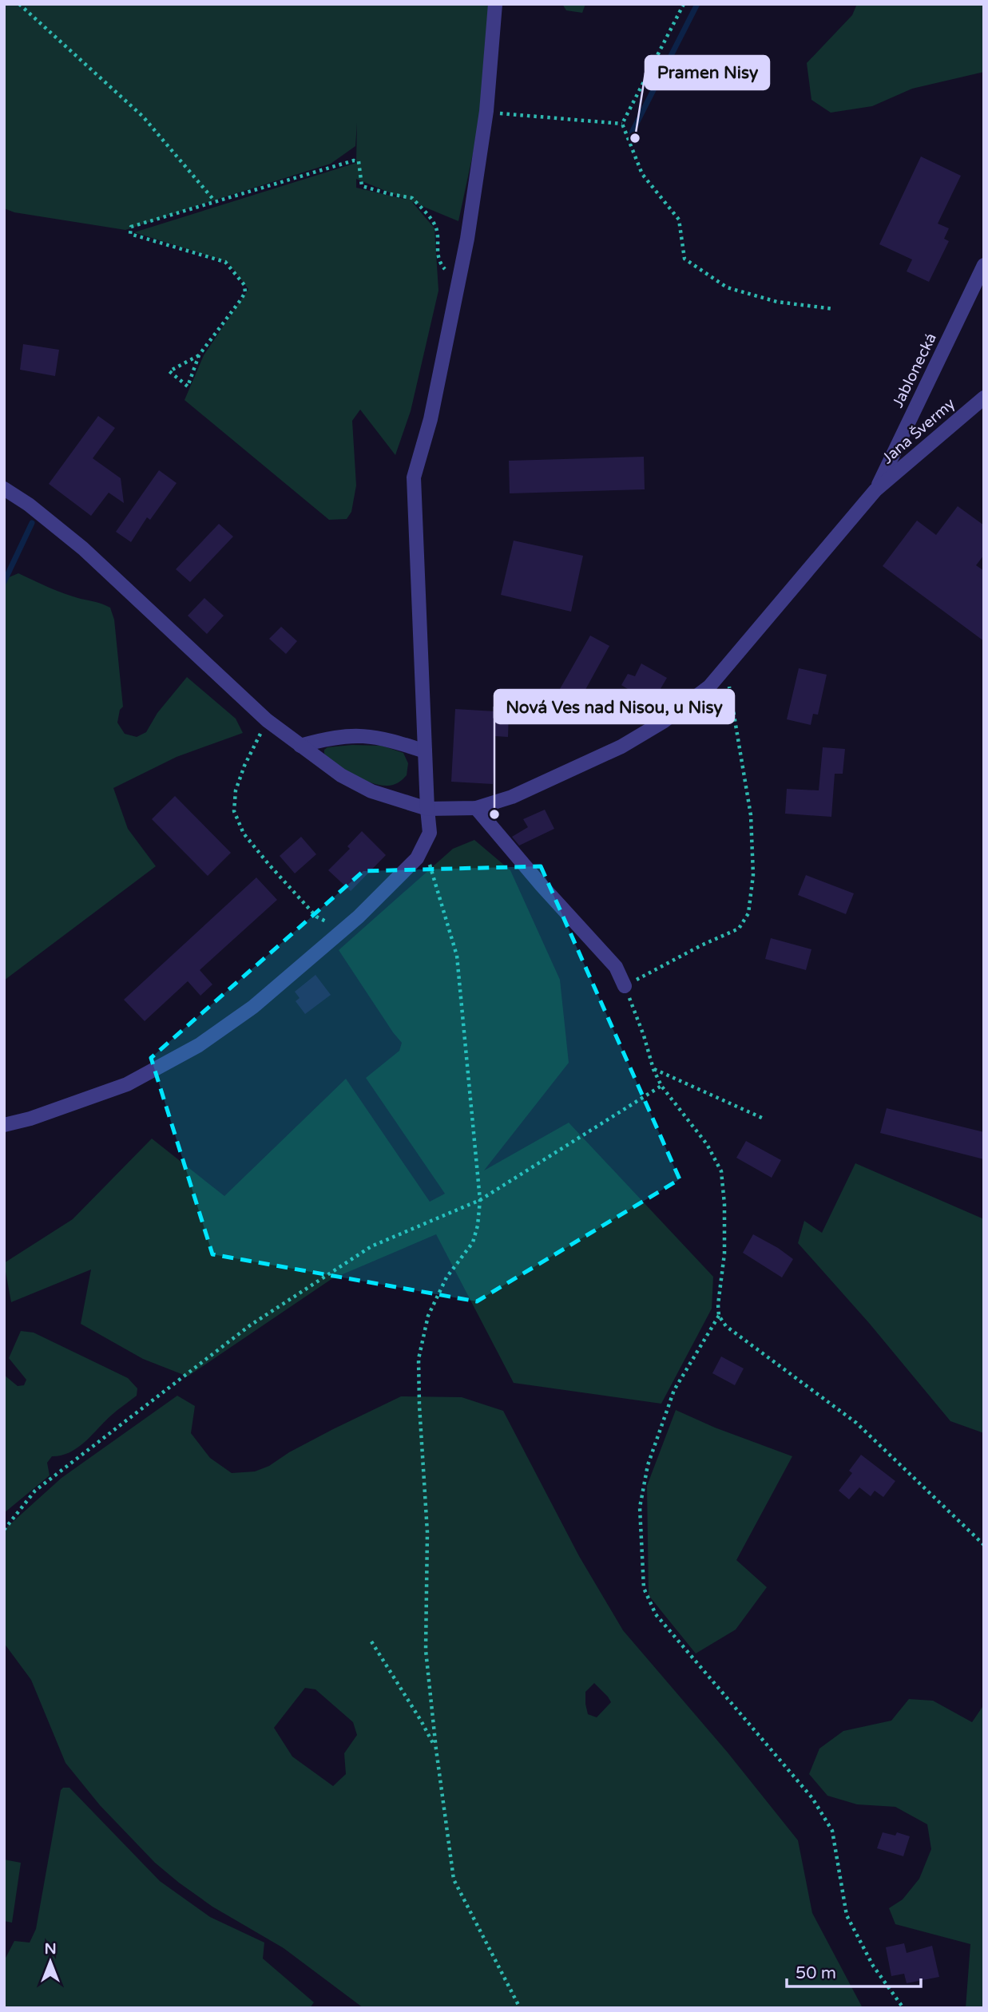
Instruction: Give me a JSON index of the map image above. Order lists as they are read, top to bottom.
{
  "streets": {
    "street": ["Jablonecká", "Jana Švermy"]
  },
  "crossings": [
    ["Jablonecká", "Jana Švermy"]
  ],
  "places": ["Pramen Nisy", "Nová Ves nad Nisou, u Nisy"],
  "scale_bar": "50 m",
  "north": "top"
}
